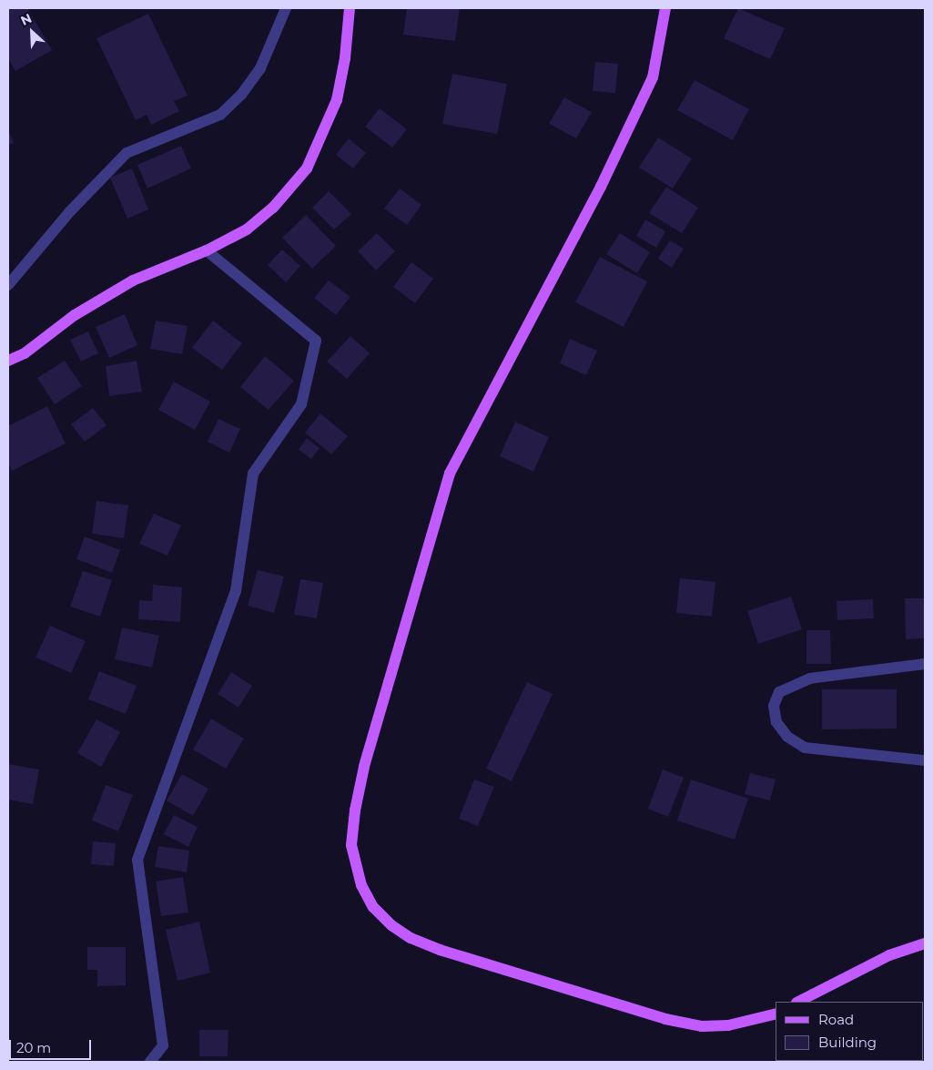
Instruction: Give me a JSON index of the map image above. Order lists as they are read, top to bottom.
{
  "legend": ["Road", "Building"],
  "scale_bar": "20 m",
  "north": "top left"
}
